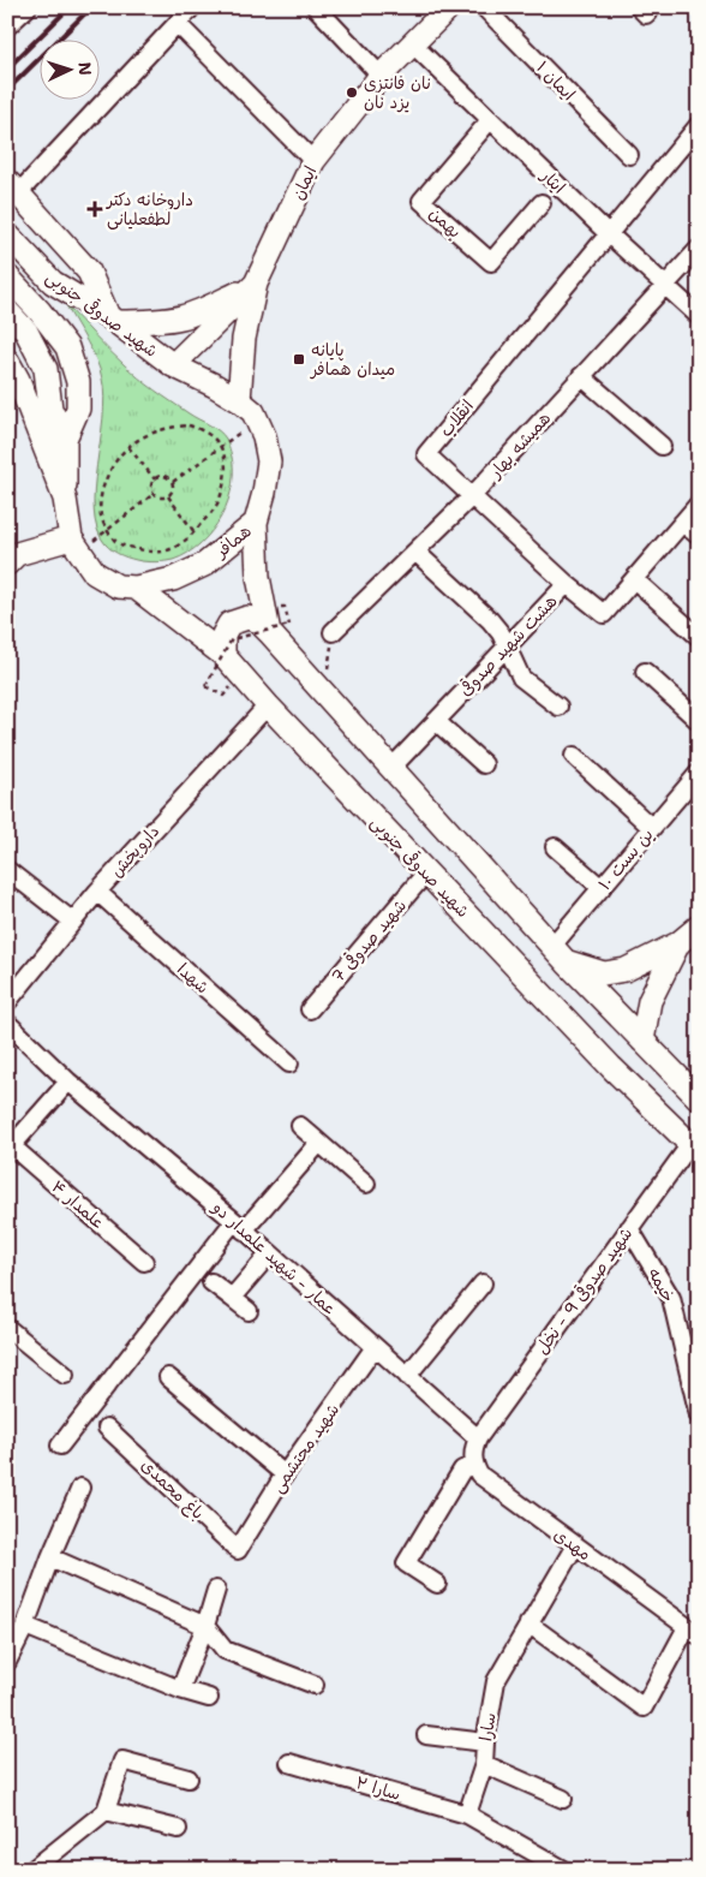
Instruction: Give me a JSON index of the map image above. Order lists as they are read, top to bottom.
{
  "streets": {
    "main road": ["ایمان", "شهید صدوقی جنوبی", "همافر"],
    "street": [
      "ایمان ۱",
      "ایثار",
      "بهمن",
      "انقلاب",
      "همیشه بهار",
      "هشت شهید صدوقی",
      "داروپخش",
      "بن بست ۱۰",
      "شهید صدوقی 7",
      "شهدا",
      "علمدار ۴",
      "عمار - شهید علمدار دو",
      "خیمه",
      "شهید صدوقی 9 - نخل",
      "شهید محتشمی",
      "باغ محمدی",
      "مهدی",
      "سارا",
      "سارا ۲"
    ]
  },
  "crossings": [
    ["ایثار", "ایمان"],
    ["ایثار", "بهمن"],
    ["ایثار", "انقلاب"],
    ["ایثار", "همیشه بهار"],
    ["ایمان", "شهید صدوقی جنوبی"],
    ["ایمان", "همافر"],
    ["شهید صدوقی جنوبی", "همافر"],
    ["شهید صدوقی جنوبی", "داروپخش"],
    ["شهید صدوقی جنوبی", "شهید صدوقی 7"],
    ["شهید صدوقی جنوبی", "شهید صدوقی 9 - نخل"],
    ["انقلاب", "همیشه بهار"],
    ["انقلاب", "هشت شهید صدوقی"],
    ["داروپخش", "شهدا"],
    ["عمار - شهید علمدار دو", "شهید صدوقی 9 - نخل"],
    ["عمار - شهید علمدار دو", "شهید محتشمی"],
    ["خیمه", "شهید صدوقی 9 - نخل"],
    ["شهید محتشمی", "باغ محمدی"],
    ["مهدی", "سارا"],
    ["سارا", "سارا ۲"]
  ],
  "places": {
    "other": ["نان فانتزی یزد نان"],
    "health": ["داروخانه دکتر لطفعلیانی"],
    "transit": ["پایانه میدان همافر"]
  },
  "north": "right"
}
